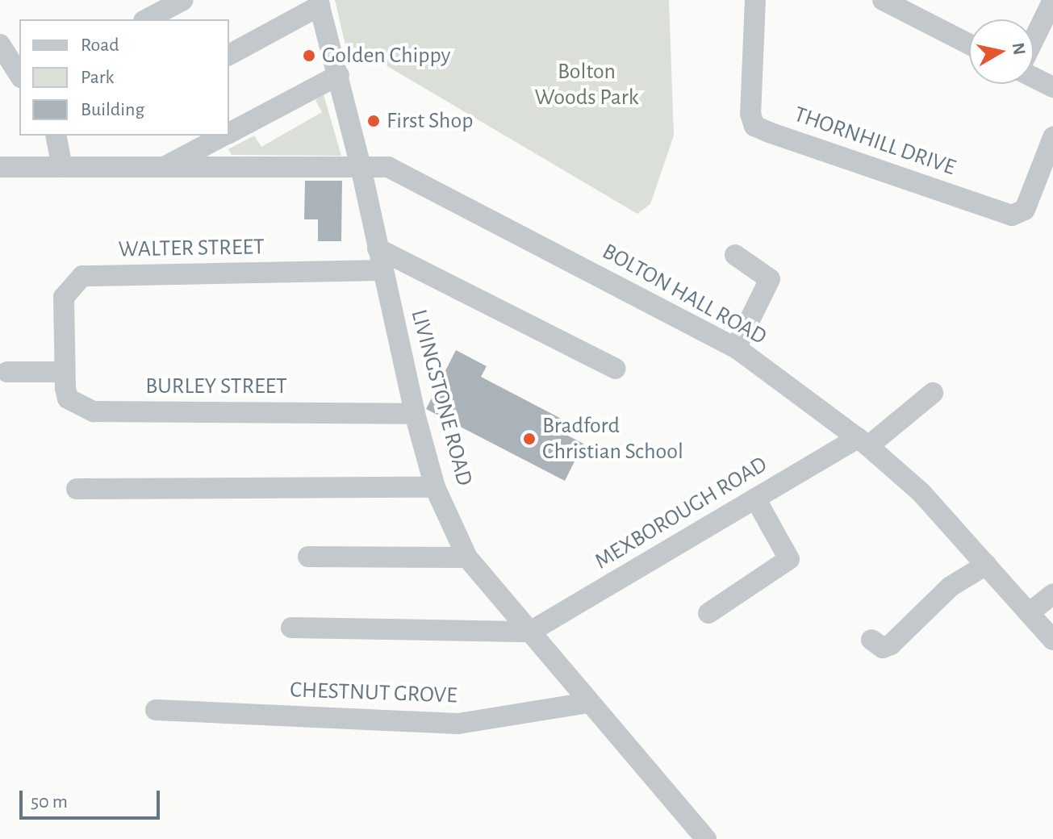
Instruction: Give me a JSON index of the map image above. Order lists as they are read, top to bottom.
{
  "streets": {
    "street": [
      "THORNHILL DRIVE",
      "WALTER STREET",
      "BOLTON HALL ROAD",
      "BURLEY STREET",
      "LIVINGSTONE ROAD",
      "MEXBOROUGH ROAD",
      "CHESTNUT GROVE"
    ]
  },
  "crossings": [
    ["WALTER STREET", "BURLEY STREET"],
    ["WALTER STREET", "LIVINGSTONE ROAD"],
    ["BOLTON HALL ROAD", "LIVINGSTONE ROAD"],
    ["BOLTON HALL ROAD", "MEXBOROUGH ROAD"],
    ["BURLEY STREET", "LIVINGSTONE ROAD"],
    ["LIVINGSTONE ROAD", "MEXBOROUGH ROAD"],
    ["LIVINGSTONE ROAD", "CHESTNUT GROVE"]
  ],
  "parks": ["Bolton Woods Park"],
  "places": ["Golden Chippy", "First Shop", "Bradford Christian School"],
  "legend": ["Road", "Park", "Building"],
  "scale_bar": "50 m",
  "north": "right"
}
